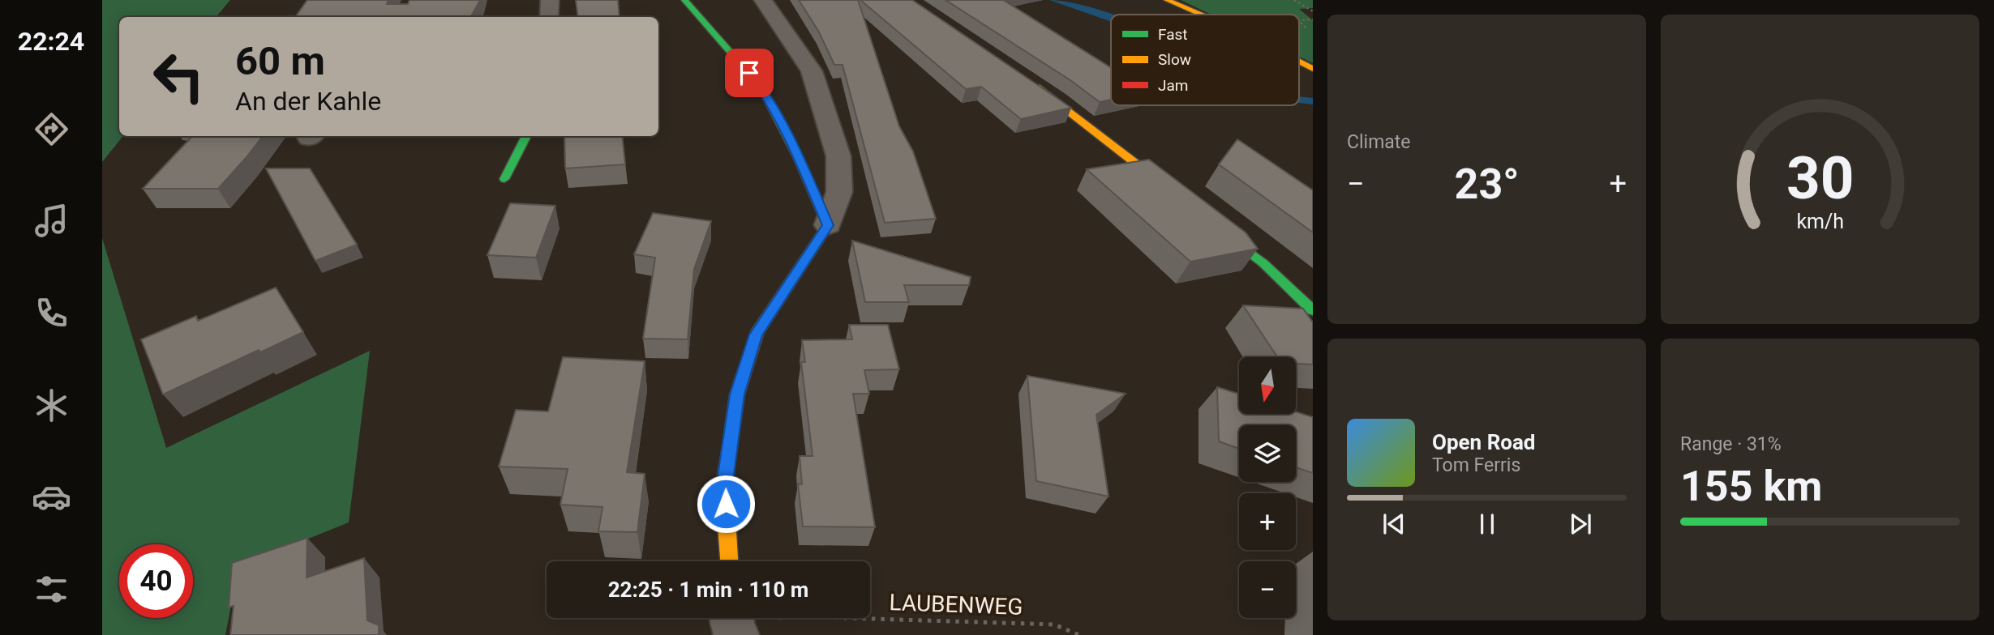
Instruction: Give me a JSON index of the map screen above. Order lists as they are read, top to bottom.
{
  "streets": {
    "path": ["LAUBENWEG"]
  },
  "legend": ["Fast", "Slow", "Jam"],
  "north": "bottom",
  "page": {
    "tabs": "22:24",
    "tile": [
      "Climate",
      ["Range · 31%", "155 km"]
    ],
    "turn": ["60 m", "An der Kahle"],
    "heat": ["−", "23°", "+"],
    "map_buttons": ["+", "−"],
    "song": ["Open Road", "Tom Ferris"],
    "limit": "40",
    "trip": "22:25 · 1 min · 110 m",
    "gauge": ["30", "km/h"]
  }
}
